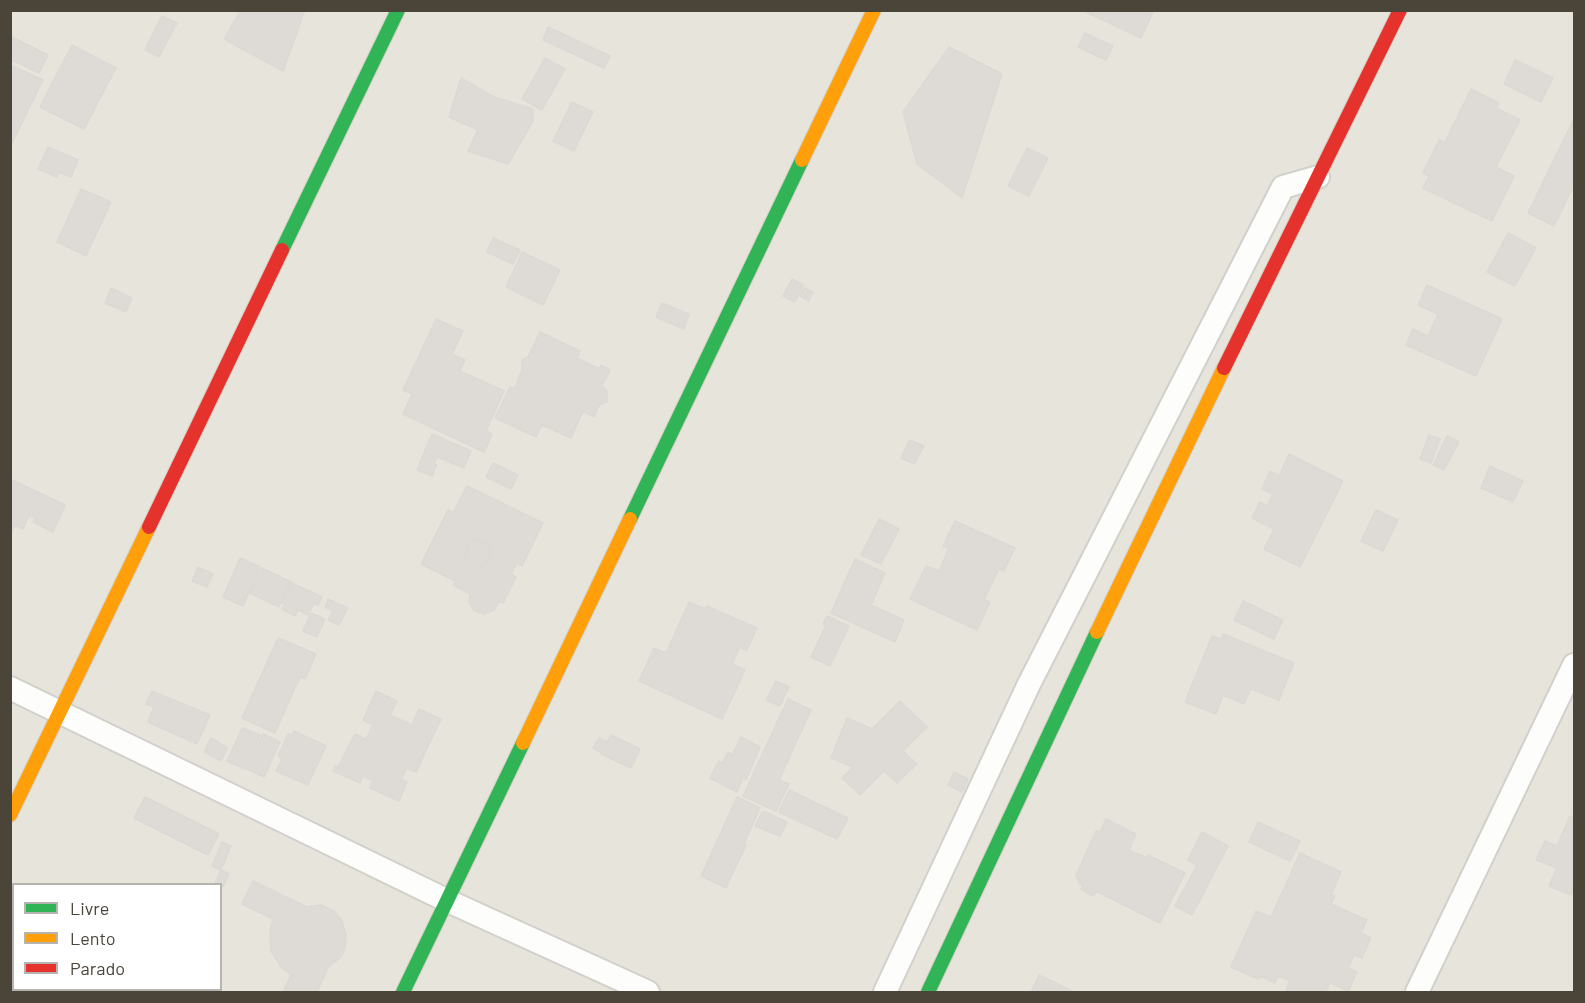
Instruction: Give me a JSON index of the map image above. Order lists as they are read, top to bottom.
{
  "legend": ["Livre", "Lento", "Parado"]
}
